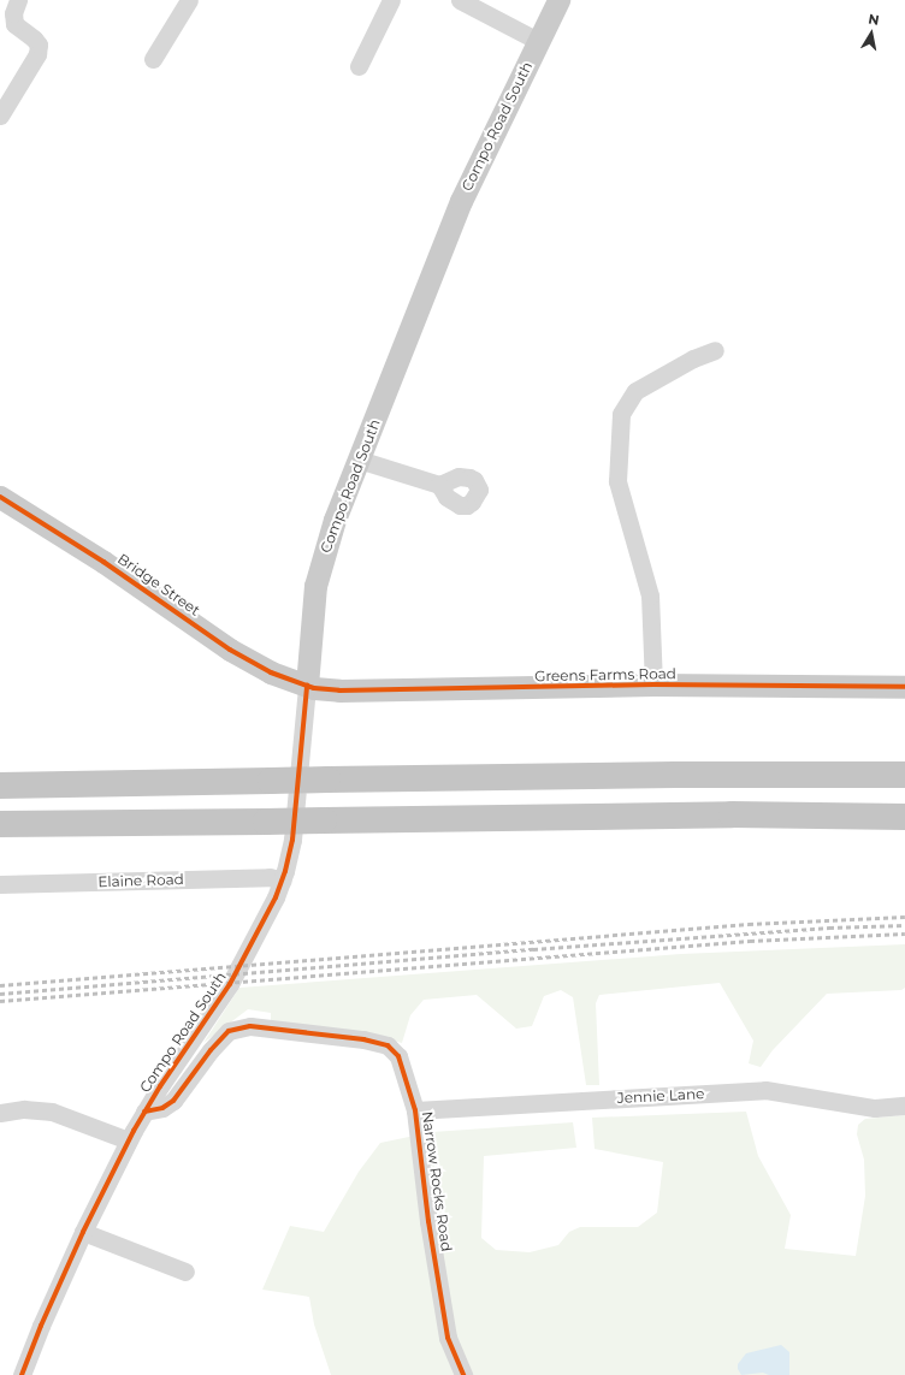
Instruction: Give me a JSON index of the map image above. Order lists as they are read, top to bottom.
{
  "streets": {
    "main road": ["Compo Road South", "Bridge Street", "Greens Farms Road"],
    "street": ["Elaine Road", "Jennie Lane", "Narrow Rocks Road"]
  },
  "crossings": [
    ["Compo Road South", "Bridge Street"],
    ["Compo Road South", "Greens Farms Road"],
    ["Compo Road South", "Elaine Road"],
    ["Compo Road South", "Narrow Rocks Road"],
    ["Bridge Street", "Greens Farms Road"],
    ["Jennie Lane", "Narrow Rocks Road"]
  ],
  "north": "top"
}
